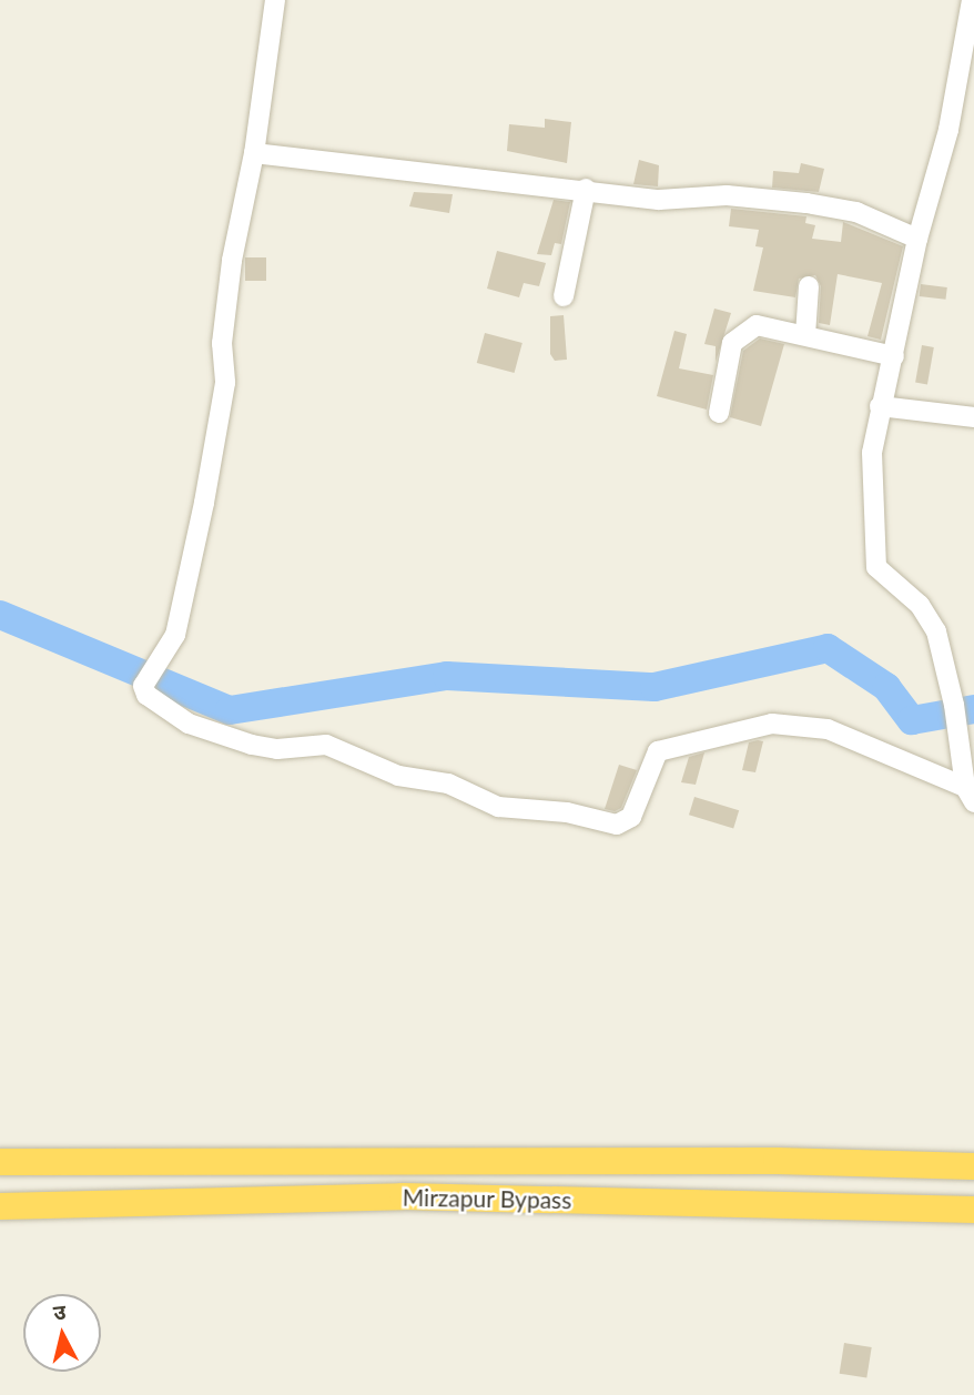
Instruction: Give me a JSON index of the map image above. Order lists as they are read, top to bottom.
{
  "streets": {
    "highway": ["Mirzapur Bypass"]
  },
  "north": "top"
}
